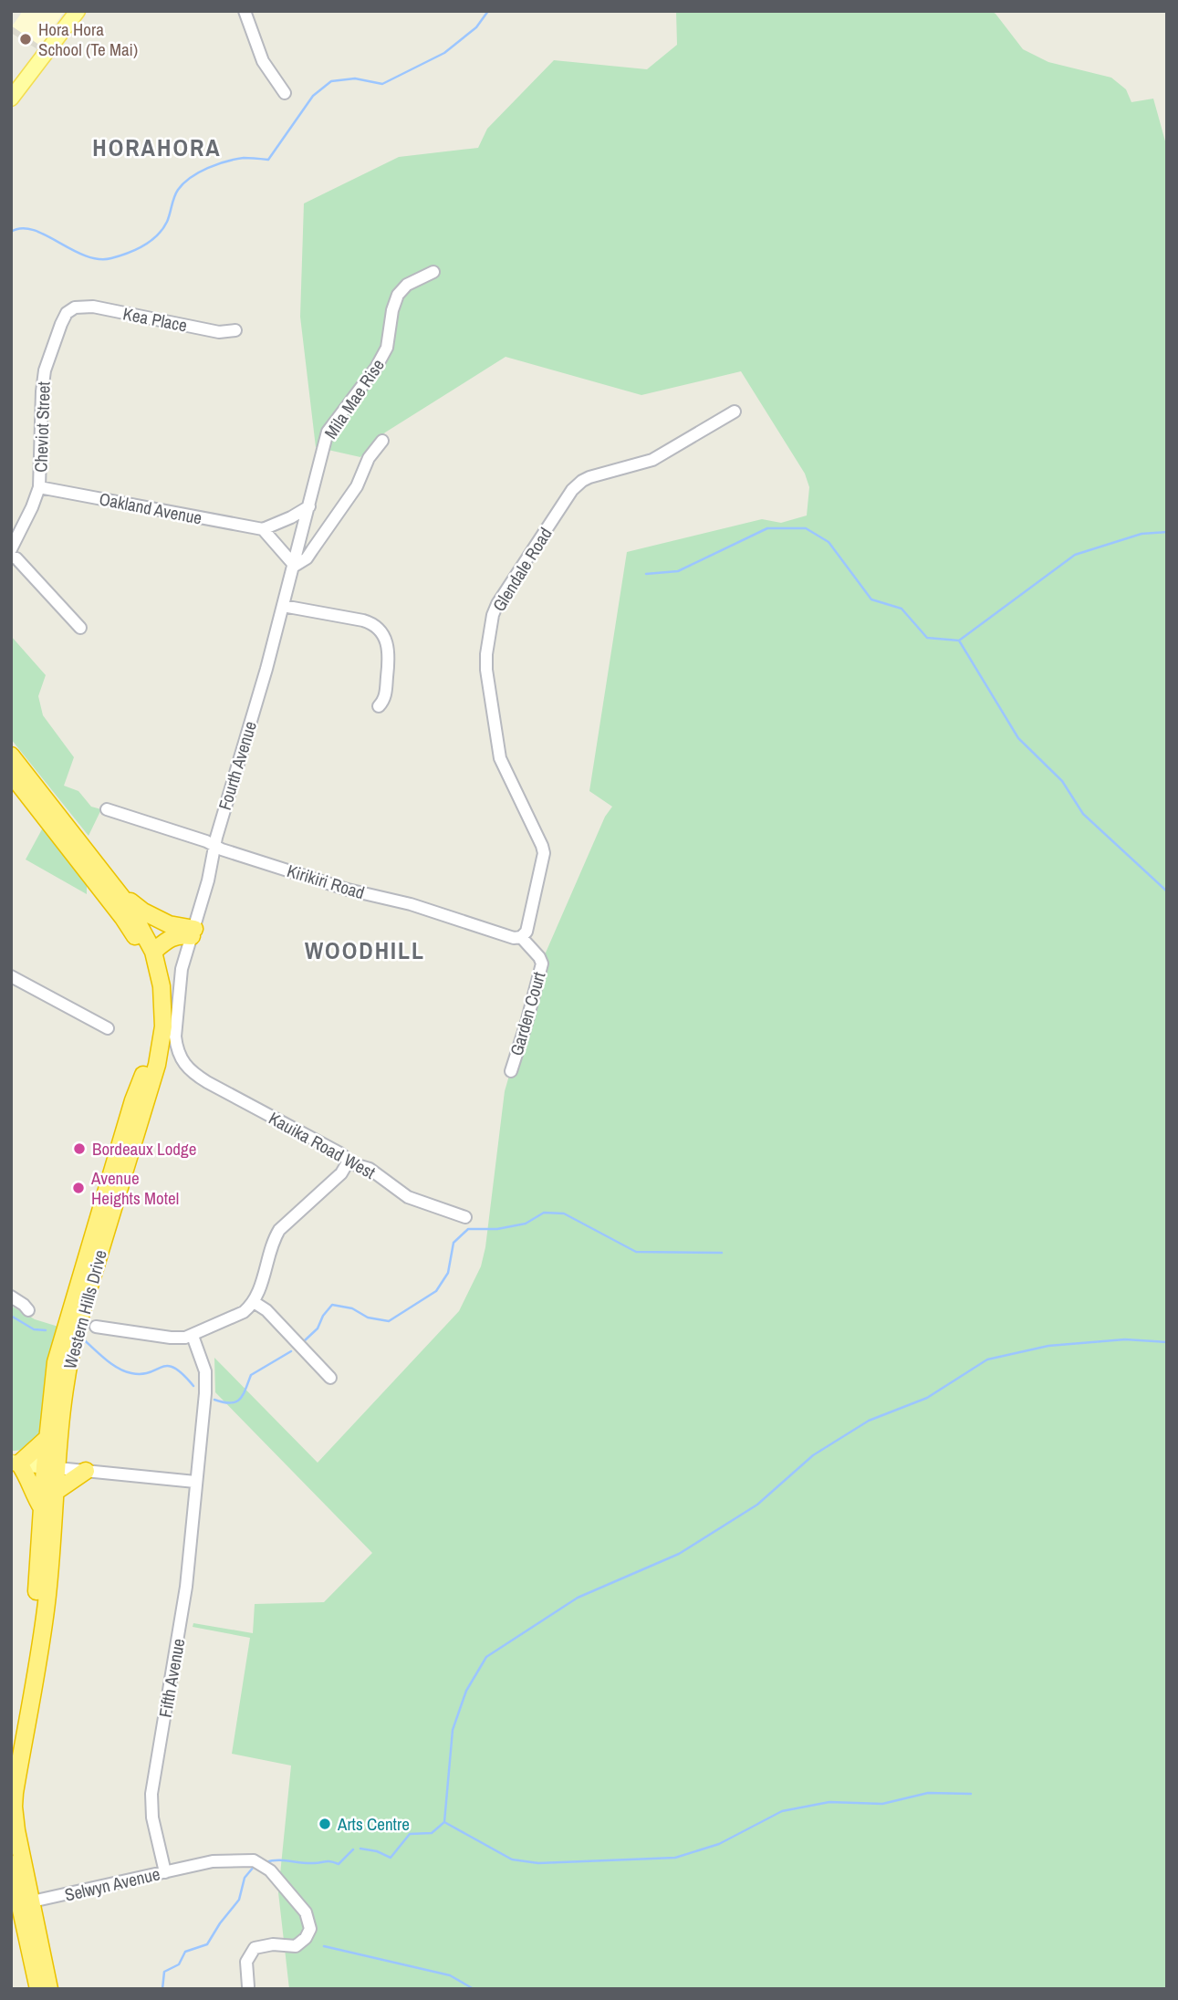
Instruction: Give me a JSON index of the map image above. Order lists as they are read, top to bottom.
{
  "streets": {
    "highway": ["Western Hills Drive"],
    "street": [
      "Kea Place",
      "Mila Mae Rise",
      "Cheviot Street",
      "Oakland Avenue",
      "Glendale Road",
      "Fourth Avenue",
      "Kirikiri Road",
      "Garden Court",
      "Kauika Road West",
      "Fifth Avenue",
      "Selwyn Avenue"
    ]
  },
  "crossings": [
    ["Kea Place", "Cheviot Street"],
    ["Mila Mae Rise", "Fourth Avenue"],
    ["Cheviot Street", "Oakland Avenue"],
    ["Glendale Road", "Kirikiri Road"],
    ["Glendale Road", "Garden Court"],
    ["Fourth Avenue", "Kirikiri Road"],
    ["Fourth Avenue", "Kauika Road West"],
    ["Kirikiri Road", "Garden Court"],
    ["Western Hills Drive", "Selwyn Avenue"],
    ["Fifth Avenue", "Selwyn Avenue"]
  ],
  "districts": ["HORAHORA", "WOODHILL"],
  "places": [
    "Hora Hora School (Te Mai)",
    "Bordeaux Lodge",
    "Avenue Heights Motel",
    "Arts Centre"
  ]
}
